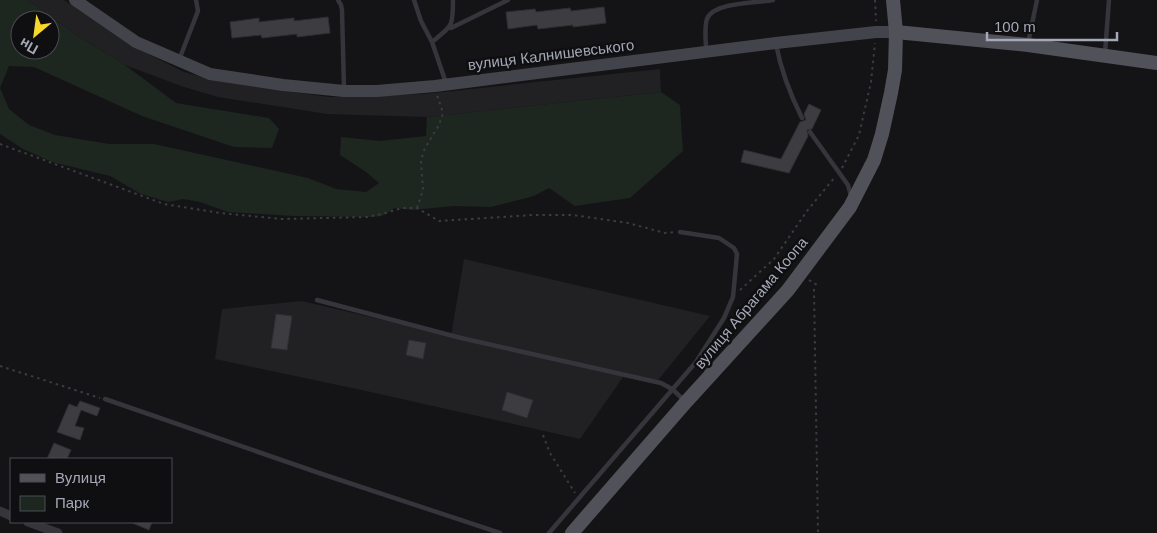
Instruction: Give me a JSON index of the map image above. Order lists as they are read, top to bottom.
{
  "streets": {
    "main road": ["вулиця Абрагама Коопа"],
    "street": ["вулиця Калнишевського"]
  },
  "crossings": [
    ["вулиця Калнишевського", "вулиця Абрагама Коопа"]
  ],
  "legend": ["Вулиця", "Парк"],
  "scale_bar": "100 m",
  "north": "bottom left"
}
